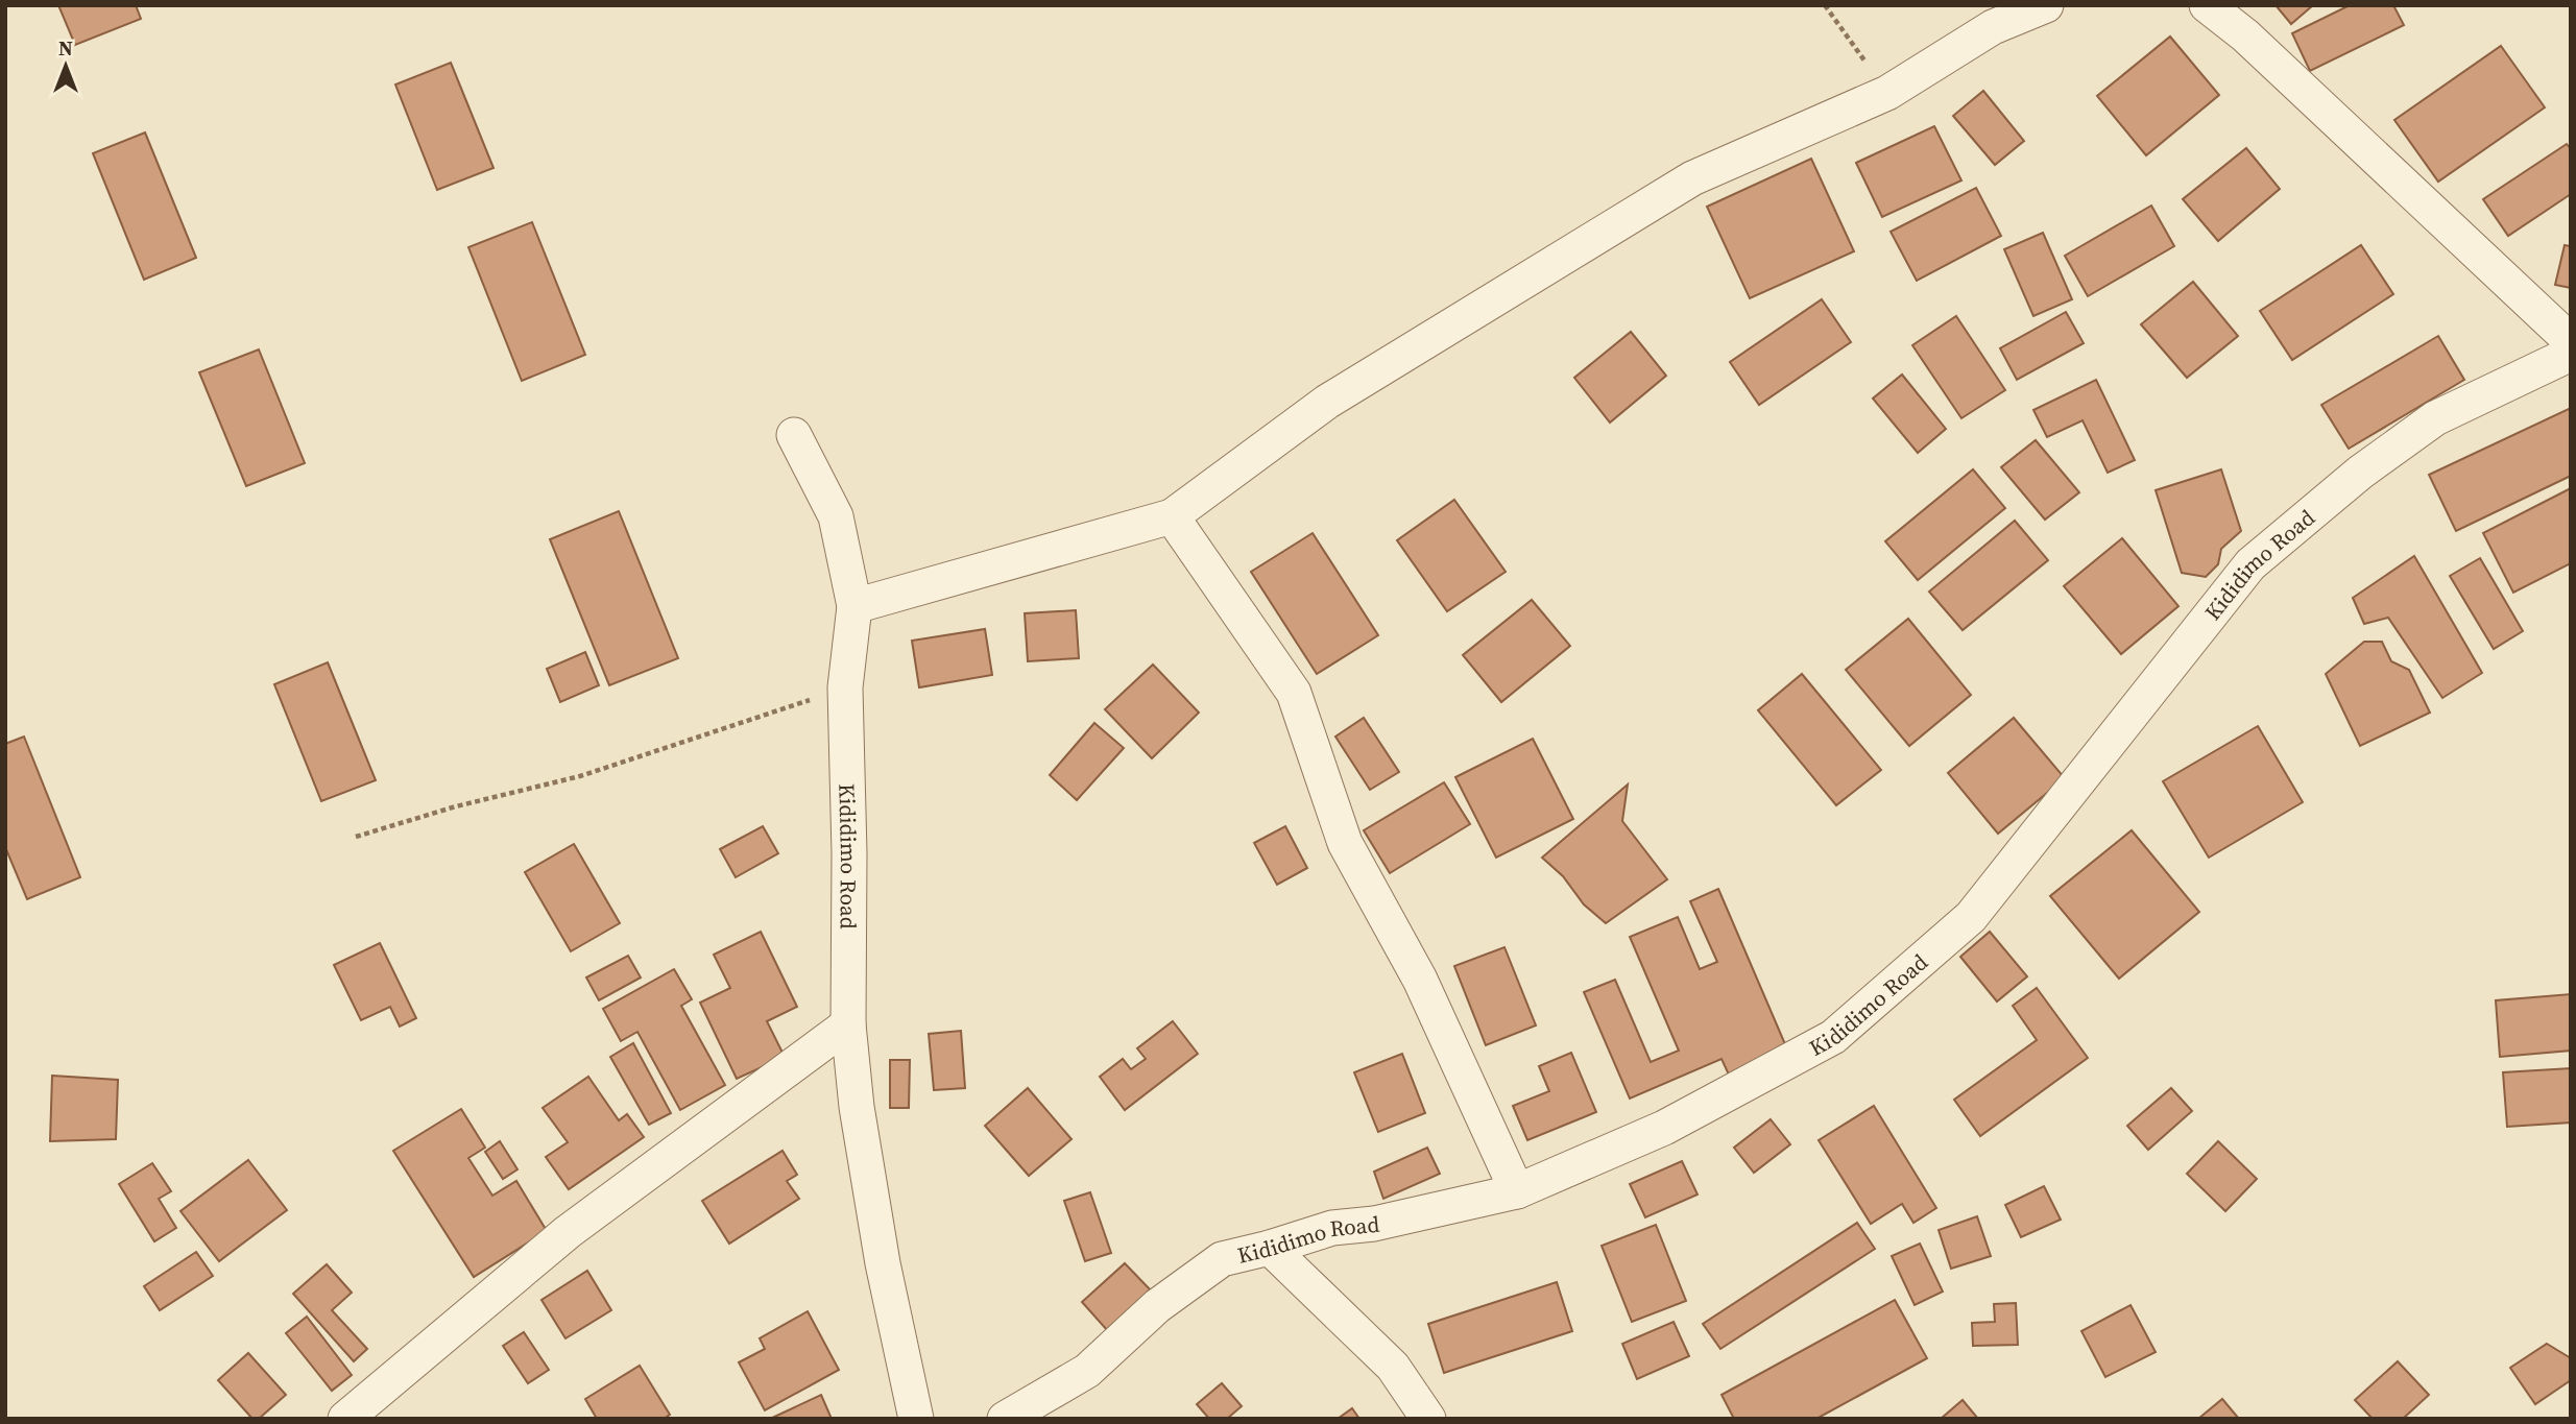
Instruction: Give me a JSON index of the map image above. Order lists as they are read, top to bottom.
{
  "streets": {
    "street": ["Kididimo Road"]
  },
  "north": "top"
}
